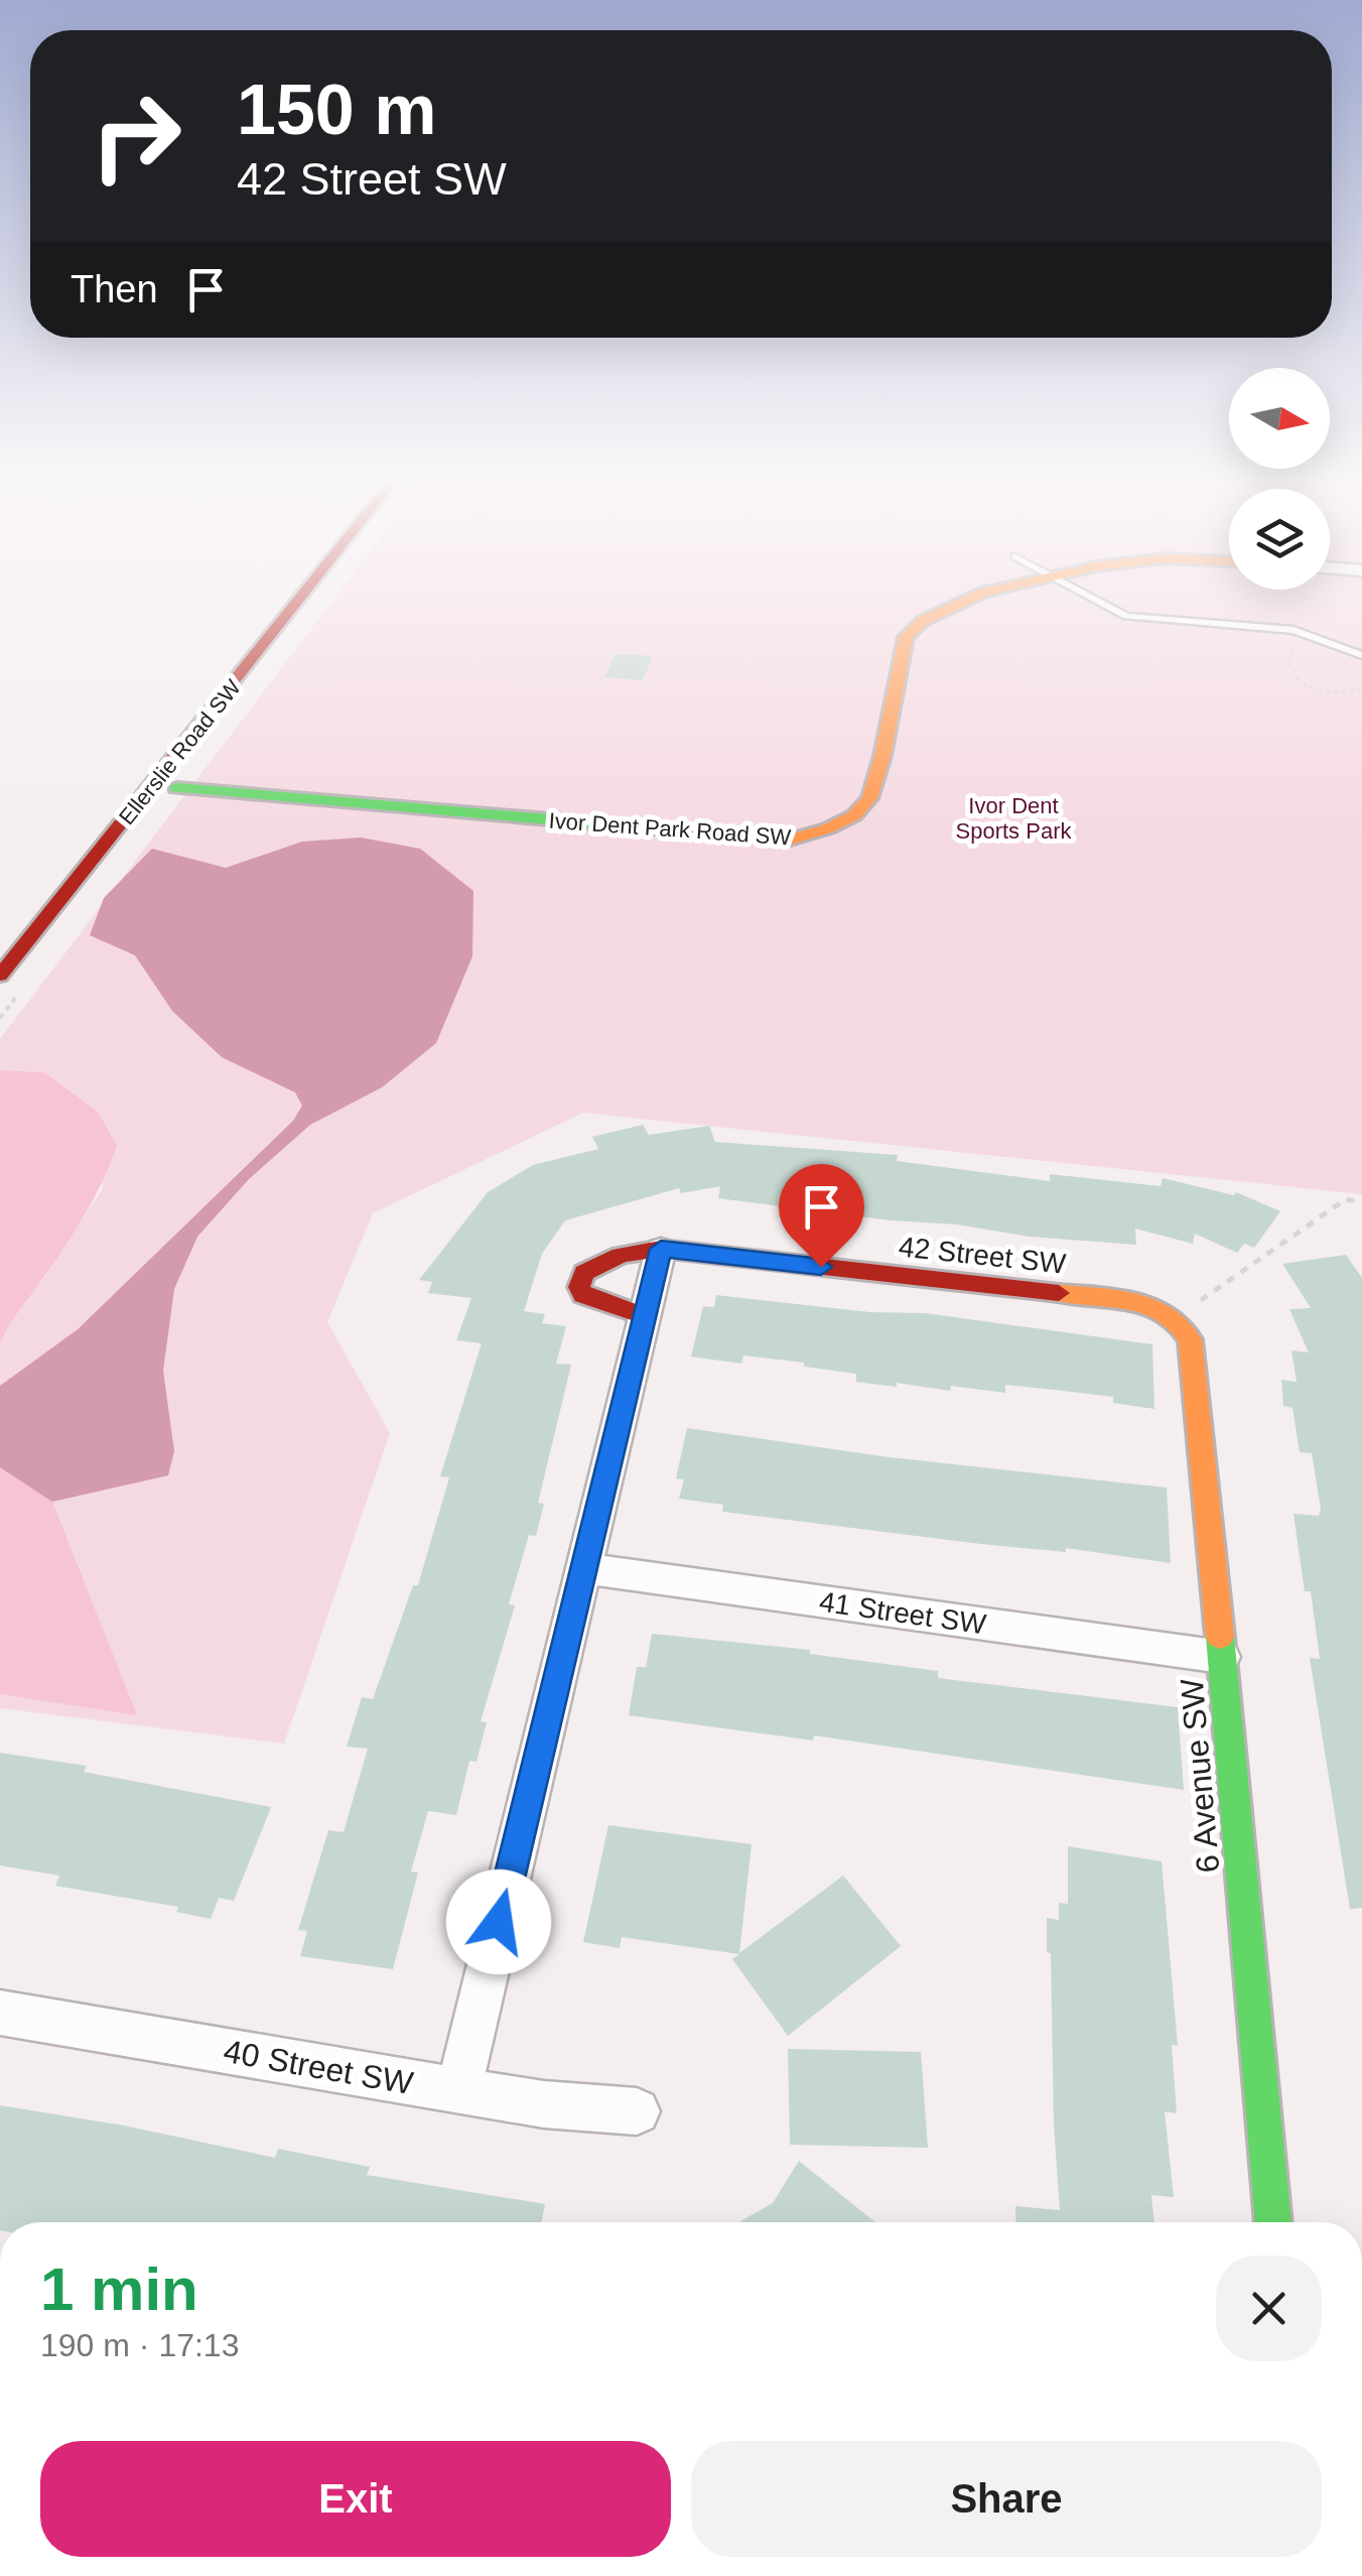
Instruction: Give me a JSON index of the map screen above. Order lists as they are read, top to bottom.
{
  "streets": {
    "street": [
      "Ellerslie Road SW",
      "Ivor Dent Park Road SW",
      "42 Street SW",
      "41 Street SW",
      "6 Avenue SW",
      "40 Street SW"
    ]
  },
  "crossings": [
    ["42 Street SW", "6 Avenue SW"],
    ["41 Street SW", "6 Avenue SW"]
  ],
  "parks": ["Ivor Dent Sports Park"],
  "north": "right",
  "page": {
    "turn": ["150 m", "42 Street SW"],
    "then": "Then",
    "heading": ["1 min", "190 m · 17:13"],
    "buttons": ["Exit", "Share"]
  }
}
